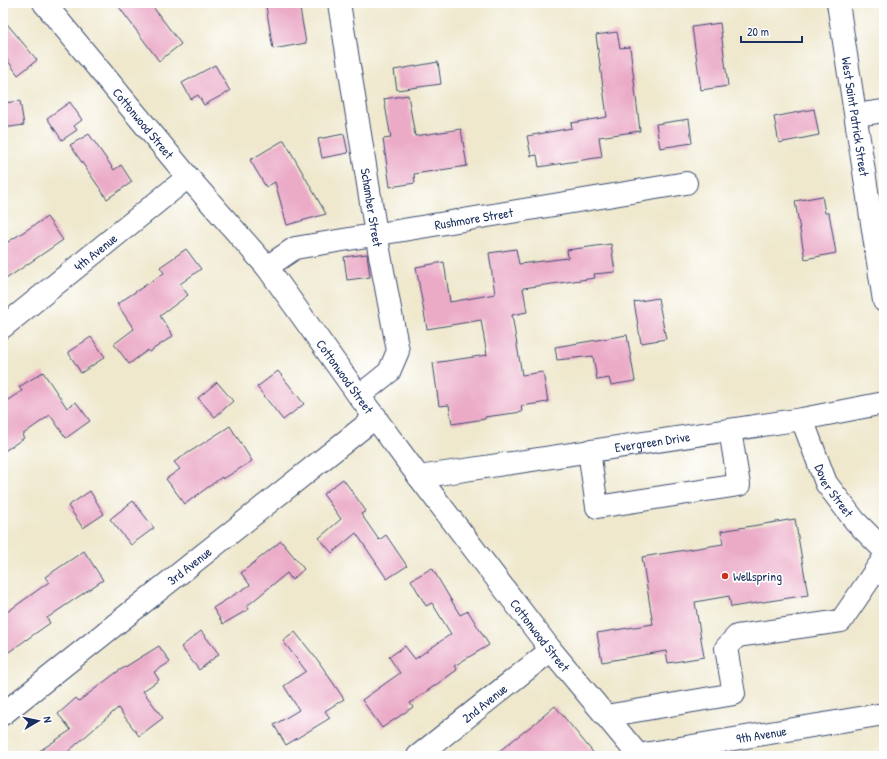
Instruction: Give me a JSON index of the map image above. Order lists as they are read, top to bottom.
{
  "streets": {
    "street": [
      "West Saint Patrick Street",
      "Cottonwood Street",
      "Schamber Street",
      "Rushmore Street",
      "4th Avenue",
      "Evergreen Drive",
      "Dover Street",
      "3rd Avenue",
      "2nd Avenue",
      "9th Avenue"
    ]
  },
  "crossings": [
    ["Cottonwood Street", "Schamber Street"],
    ["Cottonwood Street", "Rushmore Street"],
    ["Cottonwood Street", "4th Avenue"],
    ["Cottonwood Street", "Evergreen Drive"],
    ["Cottonwood Street", "3rd Avenue"],
    ["Cottonwood Street", "2nd Avenue"],
    ["Cottonwood Street", "9th Avenue"],
    ["Schamber Street", "Rushmore Street"],
    ["Evergreen Drive", "Dover Street"]
  ],
  "places": ["Wellspring"],
  "scale_bar": "20 m",
  "north": "right"
}
